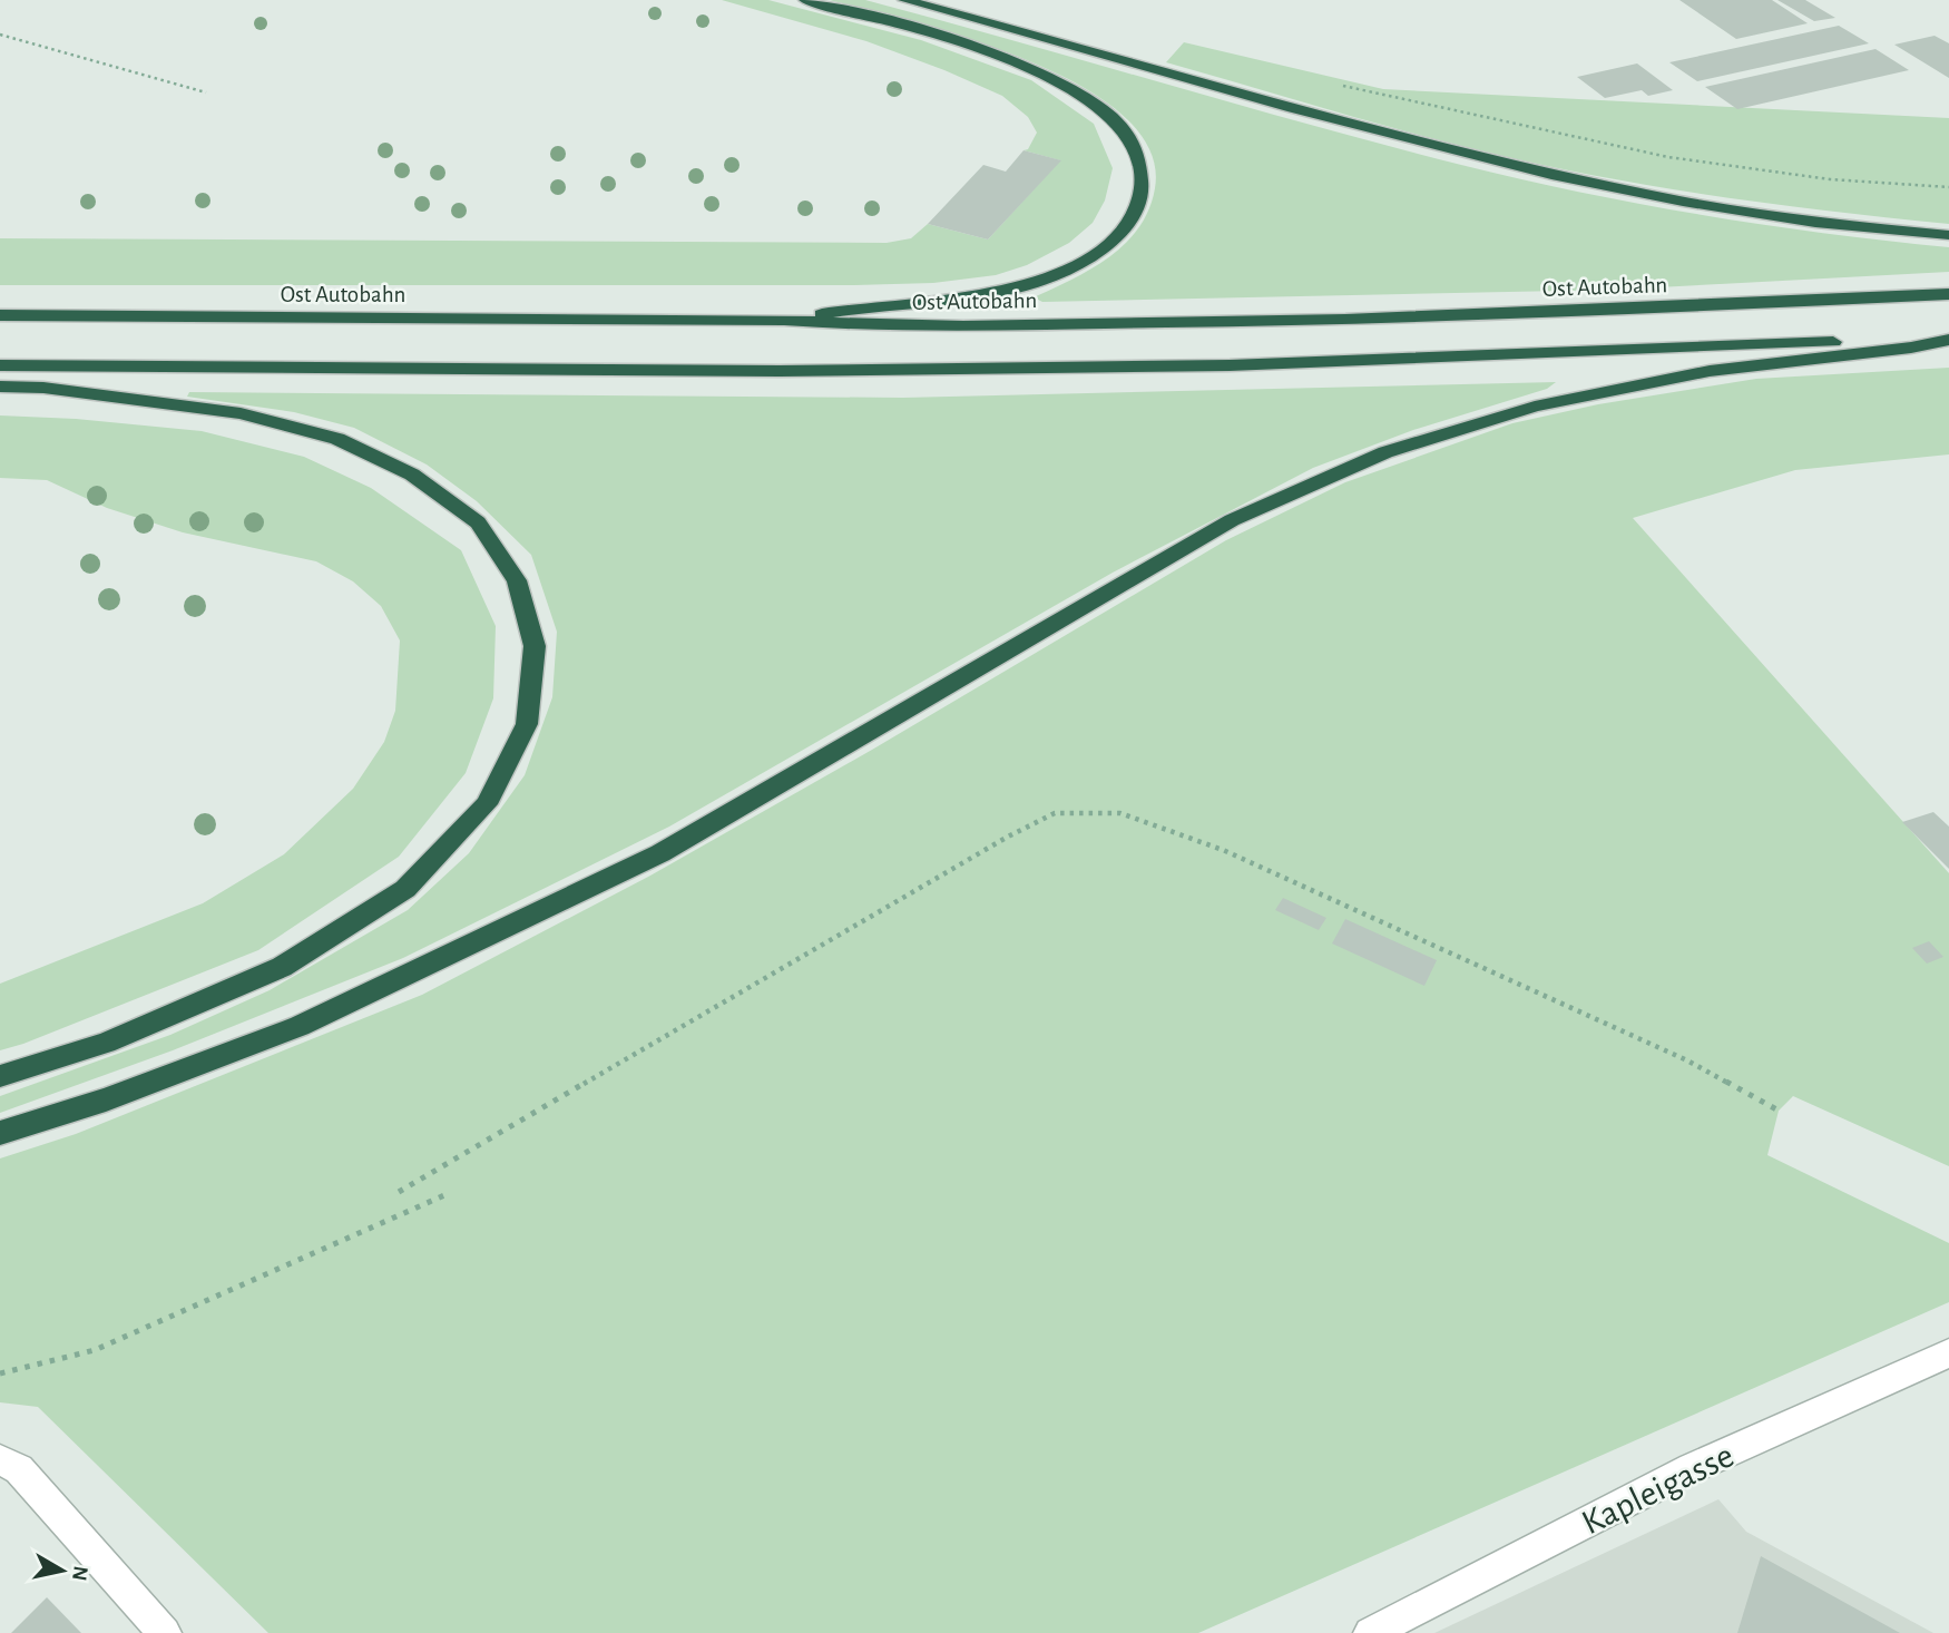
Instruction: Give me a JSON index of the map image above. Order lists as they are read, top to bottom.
{
  "streets": {
    "highway": ["Ost Autobahn"],
    "street": ["Kapleigasse"]
  },
  "north": "right"
}
